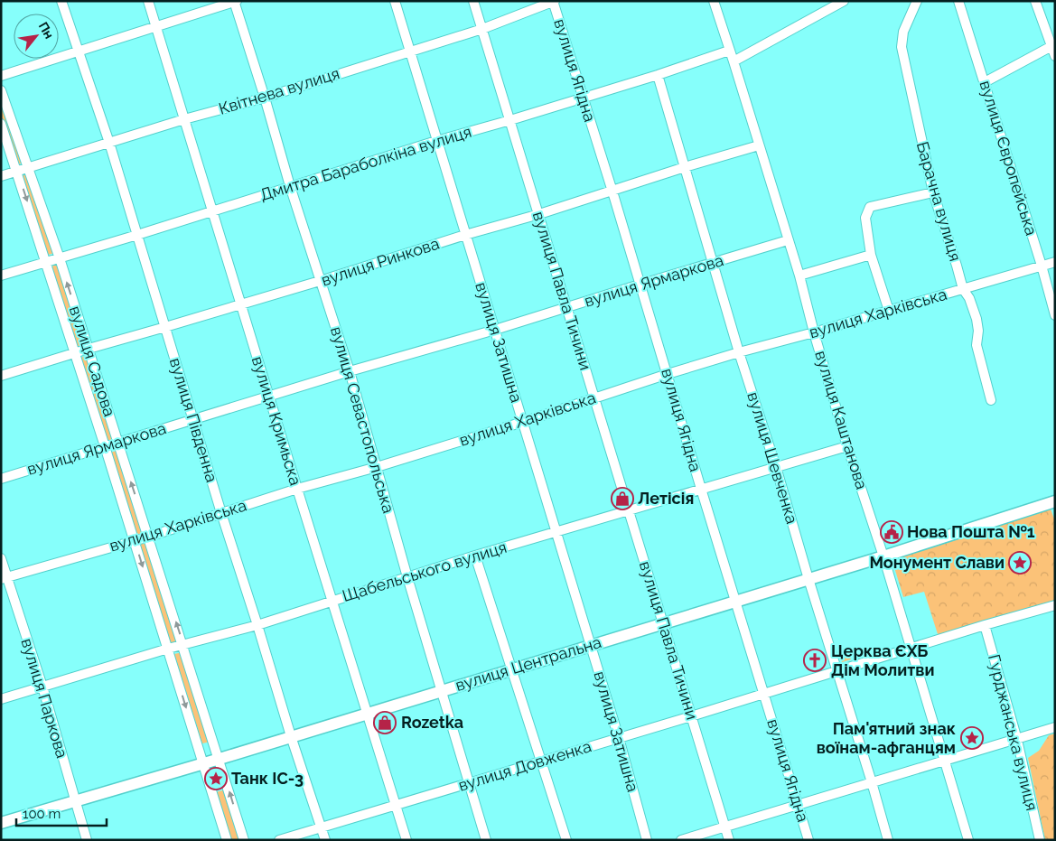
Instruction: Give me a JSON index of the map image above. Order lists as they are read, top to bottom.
{
  "streets": {
    "main road": ["вулиця Центральна"],
    "street": [
      "вулиця Ягідна",
      "Квітнева вулиця",
      "вулиця Європейська",
      "Дмитра Бараболкіна вулиця",
      "Барачна вулиця",
      "вулиця Ринкова",
      "вулиця Ярмаркова",
      "вулиця Павла Тичини",
      "вулиця Харківська",
      "вулиця Затишна",
      "вулиця Садова",
      "вулиця Південна",
      "вулиця Севастопольська",
      "вулиця Каштанова",
      "вулиця Кримьска",
      "вулиця Шевченка",
      "Щабельського вулиця",
      "вулиця Паркова",
      "Гурджанська вулиця",
      "вулиця Довженка"
    ]
  },
  "crossings": [
    ["вулиця Ягідна", "Квітнева вулиця"],
    ["вулиця Ягідна", "Дмитра Бараболкіна вулиця"],
    ["вулиця Ягідна", "вулиця Ринкова"],
    ["вулиця Ягідна", "вулиця Ярмаркова"],
    ["вулиця Ягідна", "вулиця Харківська"],
    ["вулиця Ягідна", "Щабельського вулиця"],
    ["вулиця Ягідна", "вулиця Центральна"],
    ["вулиця Ягідна", "вулиця Довженка"],
    ["Квітнева вулиця", "вулиця Павла Тичини"],
    ["Квітнева вулиця", "вулиця Затишна"],
    ["Квітнева вулиця", "вулиця Садова"],
    ["Квітнева вулиця", "вулиця Південна"],
    ["Квітнева вулиця", "вулиця Севастопольська"],
    ["Квітнева вулиця", "вулиця Кримьска"],
    ["вулиця Європейська", "вулиця Харківська"],
    ["Дмитра Бараболкіна вулиця", "вулиця Павла Тичини"],
    ["Дмитра Бараболкіна вулиця", "вулиця Затишна"],
    ["Дмитра Бараболкіна вулиця", "вулиця Садова"],
    ["Дмитра Бараболкіна вулиця", "вулиця Південна"],
    ["Дмитра Бараболкіна вулиця", "вулиця Севастопольська"],
    ["Дмитра Бараболкіна вулиця", "вулиця Каштанова"],
    ["Дмитра Бараболкіна вулиця", "вулиця Кримьска"],
    ["Дмитра Бараболкіна вулиця", "вулиця Шевченка"],
    ["Барачна вулиця", "вулиця Харківська"],
    ["вулиця Ринкова", "вулиця Павла Тичини"],
    ["вулиця Ринкова", "вулиця Затишна"],
    ["вулиця Ринкова", "вулиця Садова"],
    ["вулиця Ринкова", "вулиця Південна"],
    ["вулиця Ринкова", "вулиця Севастопольська"],
    ["вулиця Ринкова", "вулиця Каштанова"],
    ["вулиця Ринкова", "вулиця Кримьска"],
    ["вулиця Ринкова", "вулиця Шевченка"],
    ["вулиця Ярмаркова", "вулиця Павла Тичини"],
    ["вулиця Ярмаркова", "вулиця Затишна"],
    ["вулиця Ярмаркова", "вулиця Садова"],
    ["вулиця Ярмаркова", "вулиця Південна"],
    ["вулиця Ярмаркова", "вулиця Севастопольська"],
    ["вулиця Ярмаркова", "вулиця Каштанова"],
    ["вулиця Ярмаркова", "вулиця Кримьска"],
    ["вулиця Ярмаркова", "вулиця Шевченка"],
    ["вулиця Павла Тичини", "вулиця Харківська"],
    ["вулиця Павла Тичини", "Щабельського вулиця"],
    ["вулиця Павла Тичини", "вулиця Центральна"],
    ["вулиця Павла Тичини", "вулиця Довженка"],
    ["вулиця Харківська", "вулиця Затишна"],
    ["вулиця Харківська", "вулиця Садова"],
    ["вулиця Харківська", "вулиця Південна"],
    ["вулиця Харківська", "вулиця Севастопольська"],
    ["вулиця Харківська", "вулиця Каштанова"],
    ["вулиця Харківська", "вулиця Кримьска"],
    ["вулиця Харківська", "вулиця Шевченка"],
    ["вулиця Харківська", "вулиця Паркова"],
    ["вулиця Затишна", "Щабельського вулиця"],
    ["вулиця Затишна", "вулиця Центральна"],
    ["вулиця Затишна", "вулиця Довженка"],
    ["вулиця Садова", "Щабельського вулиця"],
    ["вулиця Садова", "вулиця Центральна"],
    ["вулиця Південна", "Щабельського вулиця"],
    ["вулиця Південна", "вулиця Центральна"],
    ["вулиця Південна", "вулиця Довженка"],
    ["вулиця Севастопольська", "Щабельського вулиця"],
    ["вулиця Севастопольська", "вулиця Центральна"],
    ["вулиця Севастопольська", "вулиця Довженка"],
    ["вулиця Каштанова", "Щабельського вулиця"],
    ["вулиця Каштанова", "вулиця Центральна"],
    ["вулиця Каштанова", "вулиця Довженка"],
    ["вулиця Кримьска", "Щабельського вулиця"],
    ["вулиця Кримьска", "вулиця Центральна"],
    ["вулиця Кримьска", "вулиця Довженка"],
    ["вулиця Шевченка", "Щабельського вулиця"],
    ["вулиця Шевченка", "вулиця Центральна"],
    ["вулиця Шевченка", "вулиця Довженка"],
    ["Щабельського вулиця", "вулиця Паркова"],
    ["вулиця Центральна", "вулиця Паркова"],
    ["Гурджанська вулиця", "вулиця Довженка"]
  ],
  "places": {
    "shop": ["Летісія", "Rozetka"],
    "public building": ["Нова Пошта №1"],
    "place": ["Монумент Слави", "Пам'ятний знак воїнам-афганцям", "Танк ІС-3"],
    "church": ["Церква ЄХБ Дім Молитви"]
  },
  "scale_bar": "100 m",
  "north": "top right"
}
